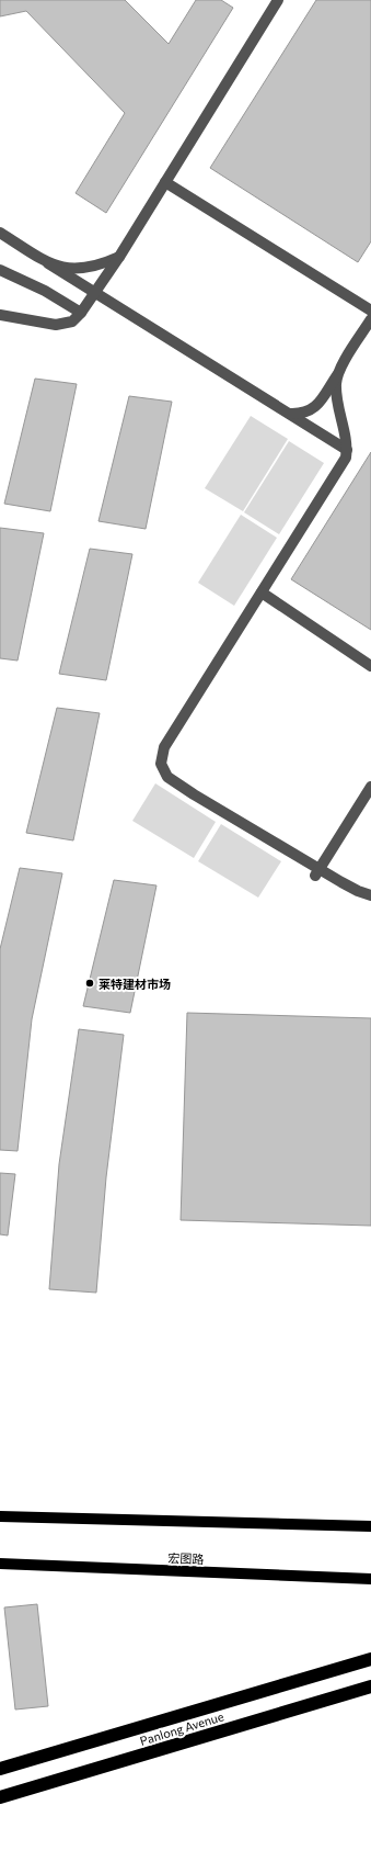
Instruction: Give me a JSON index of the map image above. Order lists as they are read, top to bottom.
{
  "streets": {
    "highway": ["Panlong Avenue"],
    "main road": ["宏图路"]
  },
  "places": ["莱特建材市场"]
}
